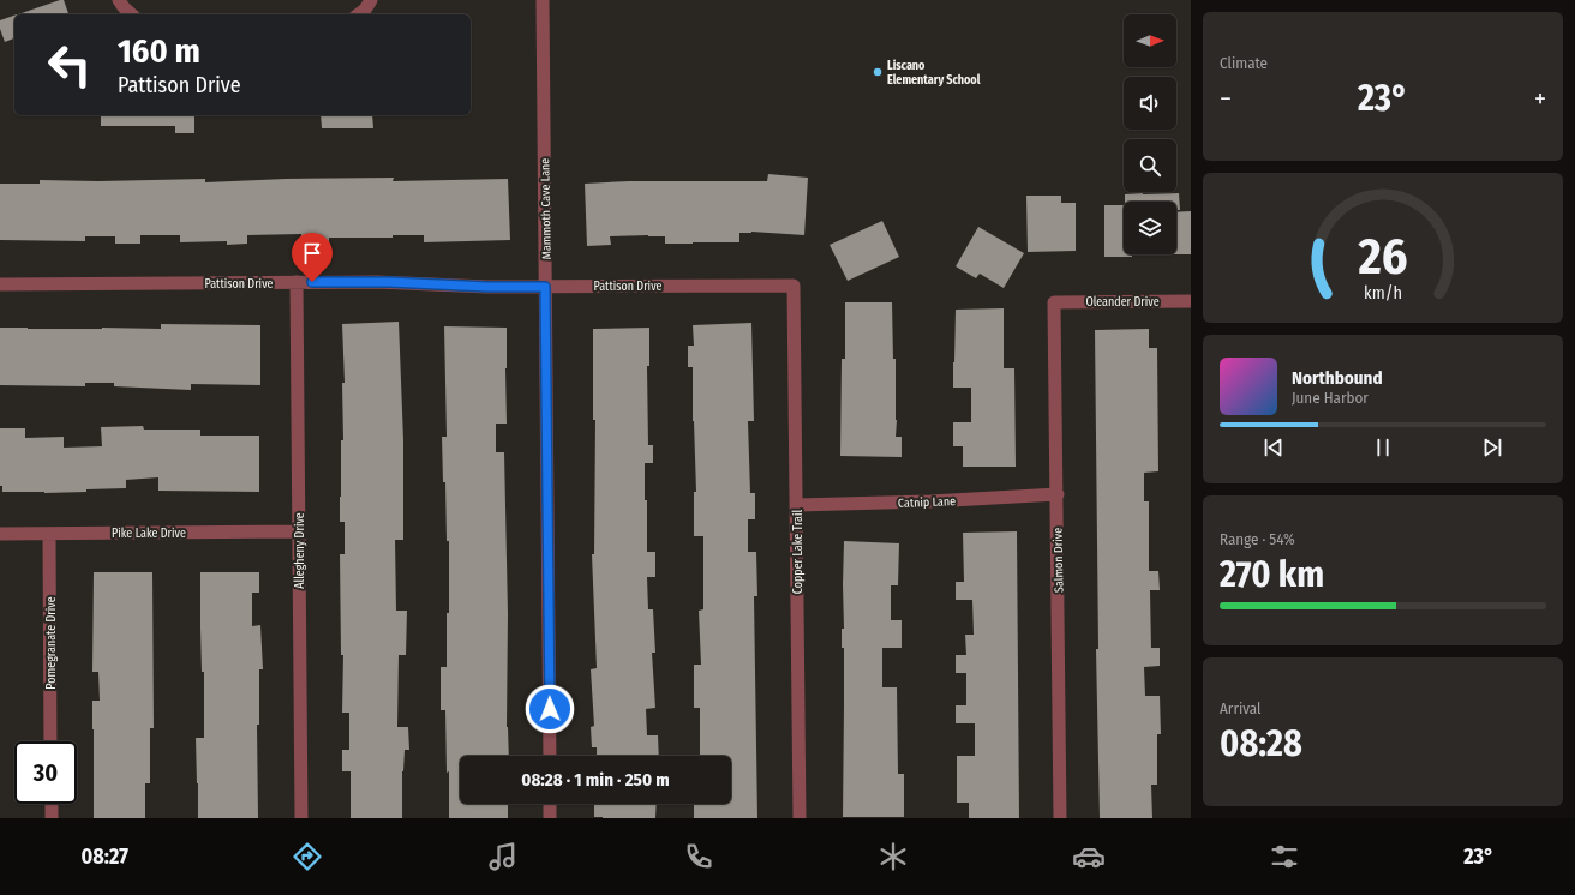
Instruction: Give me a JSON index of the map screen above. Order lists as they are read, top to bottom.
{
  "streets": {
    "street": [
      "Mammoth Cave Lane",
      "Pattison Drive",
      "Oleander Drive",
      "Catnip Lane",
      "Pike Lake Drive",
      "Allegheny Drive",
      "Copper Lake Trail",
      "Salmon Drive",
      "Pomegranate Drive"
    ]
  },
  "crossings": [
    ["Mammoth Cave Lane", "Pattison Drive"],
    ["Pattison Drive", "Allegheny Drive"],
    ["Pattison Drive", "Copper Lake Trail"],
    ["Oleander Drive", "Salmon Drive"],
    ["Catnip Lane", "Copper Lake Trail"],
    ["Catnip Lane", "Salmon Drive"],
    ["Pike Lake Drive", "Allegheny Drive"],
    ["Pike Lake Drive", "Pomegranate Drive"]
  ],
  "places": ["Liscano Elementary School"],
  "north": "right",
  "page": {
    "tile": [
      "Climate",
      ["Range · 54%", "270 km"],
      ["Arrival", "08:28"]
    ],
    "turn": ["160 m", "Pattison Drive"],
    "heat": ["−", "23°", "+"],
    "song": ["Northbound", "June Harbor"],
    "limit": "30",
    "trip": "08:28 · 1 min · 250 m",
    "tabs": ["08:27", "23°"],
    "gauge": ["26", "km/h"]
  }
}
